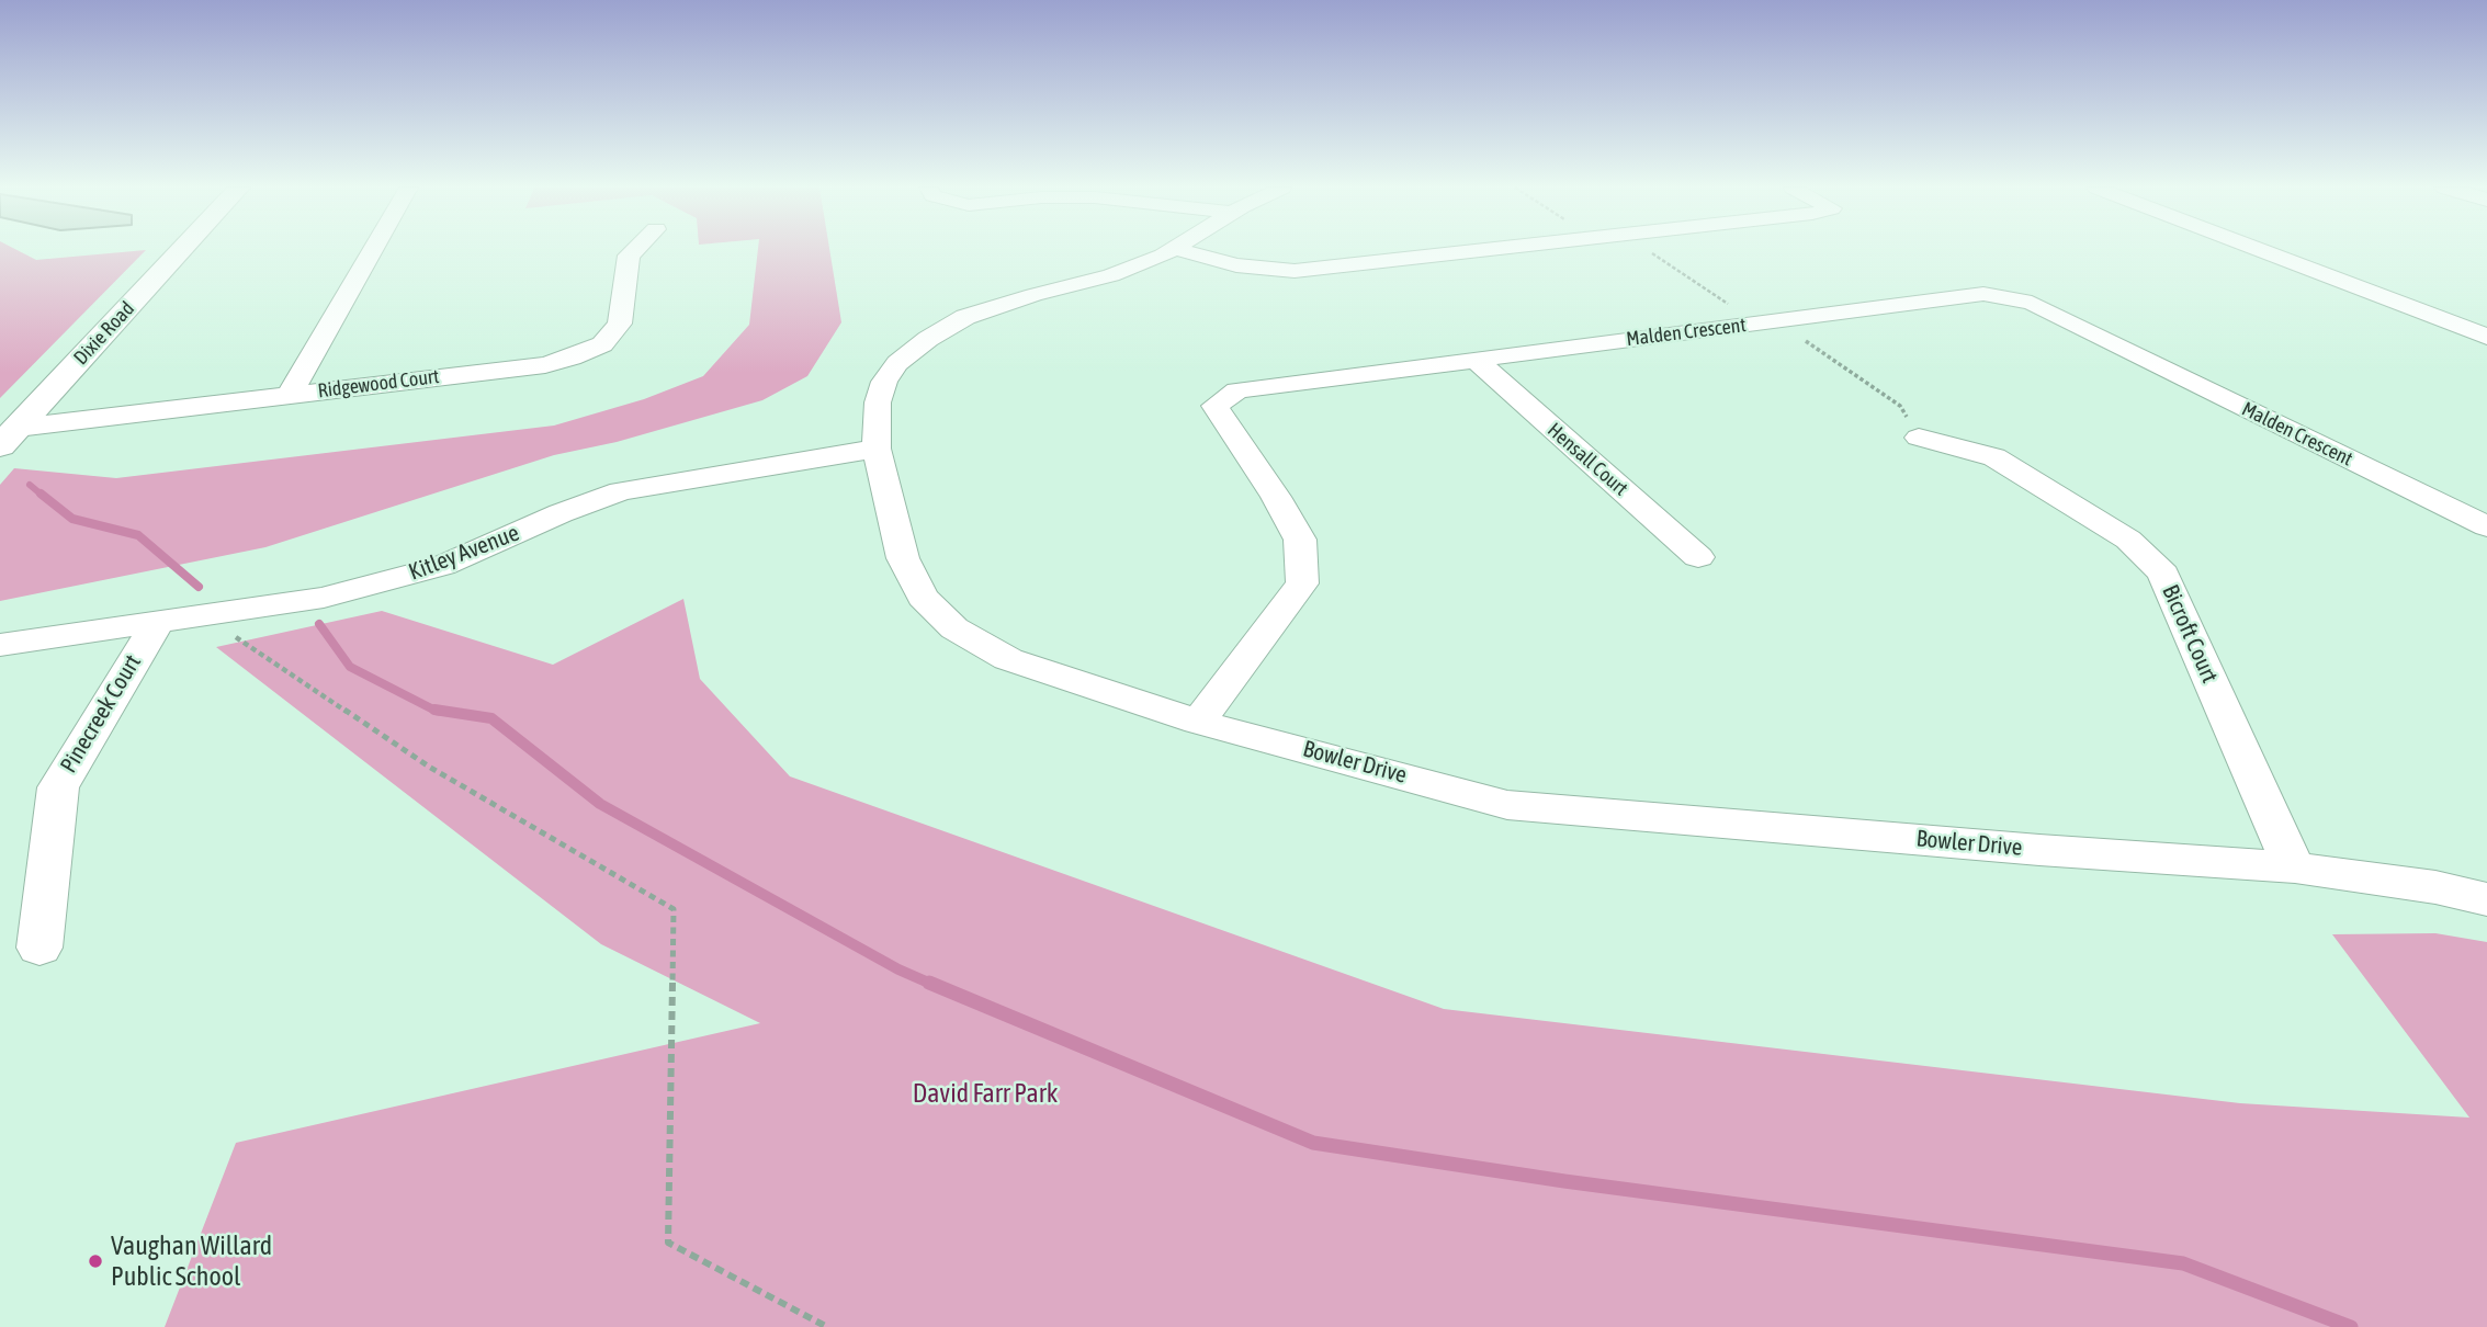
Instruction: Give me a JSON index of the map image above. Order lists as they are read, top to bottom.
{
  "streets": {
    "street": [
      "Malden Crescent",
      "Dixie Road",
      "Ridgewood Court",
      "Hensall Court",
      "Kitley Avenue",
      "Bicroft Court",
      "Pinecreek Court",
      "Bowler Drive"
    ]
  },
  "crossings": [
    ["Malden Crescent", "Hensall Court"],
    ["Malden Crescent", "Bowler Drive"],
    ["Dixie Road", "Ridgewood Court"],
    ["Kitley Avenue", "Pinecreek Court"],
    ["Kitley Avenue", "Bowler Drive"],
    ["Bicroft Court", "Bowler Drive"]
  ],
  "parks": ["David Farr Park"],
  "places": ["Vaughan Willard Public School"]
}
